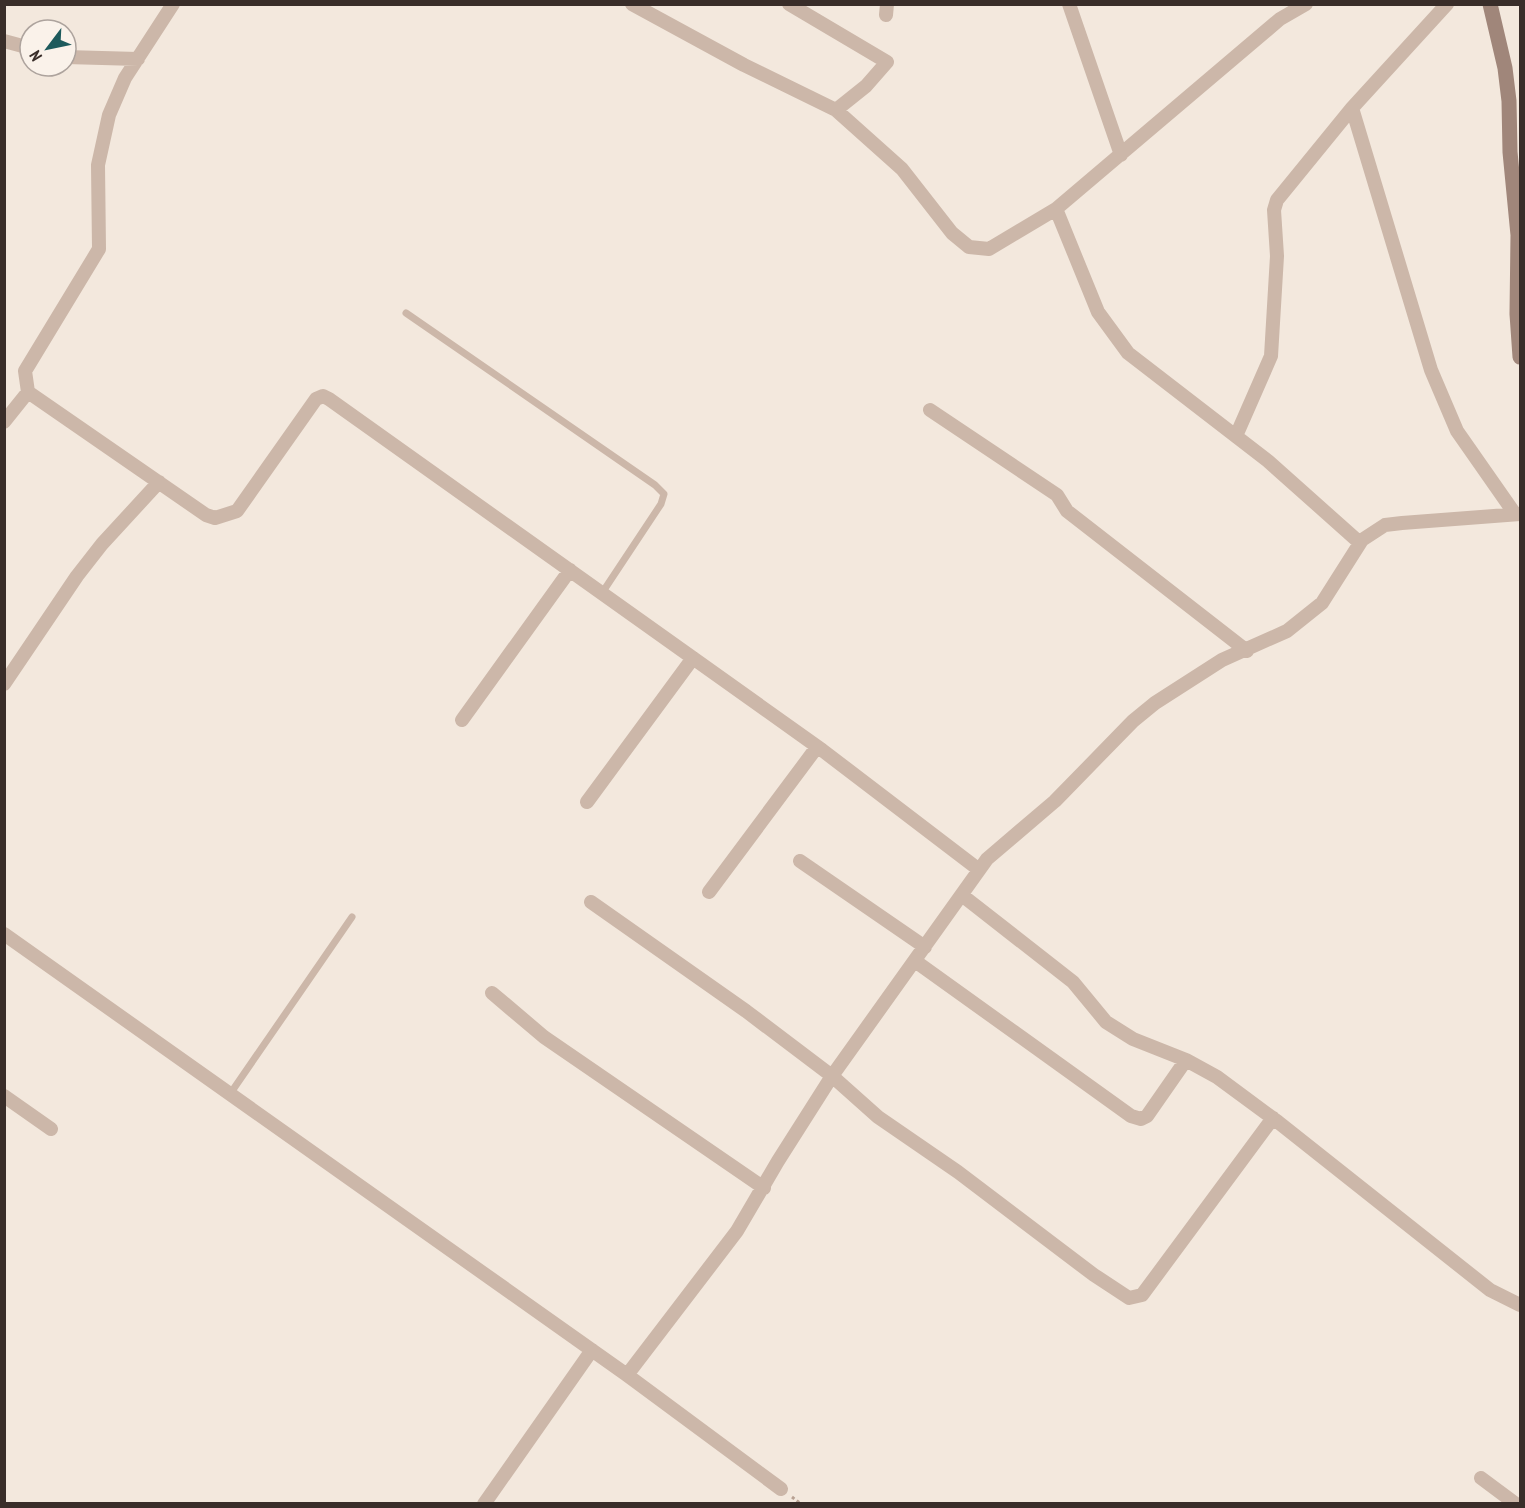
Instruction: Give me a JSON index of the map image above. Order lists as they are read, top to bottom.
{
  "north": "bottom left"
}
